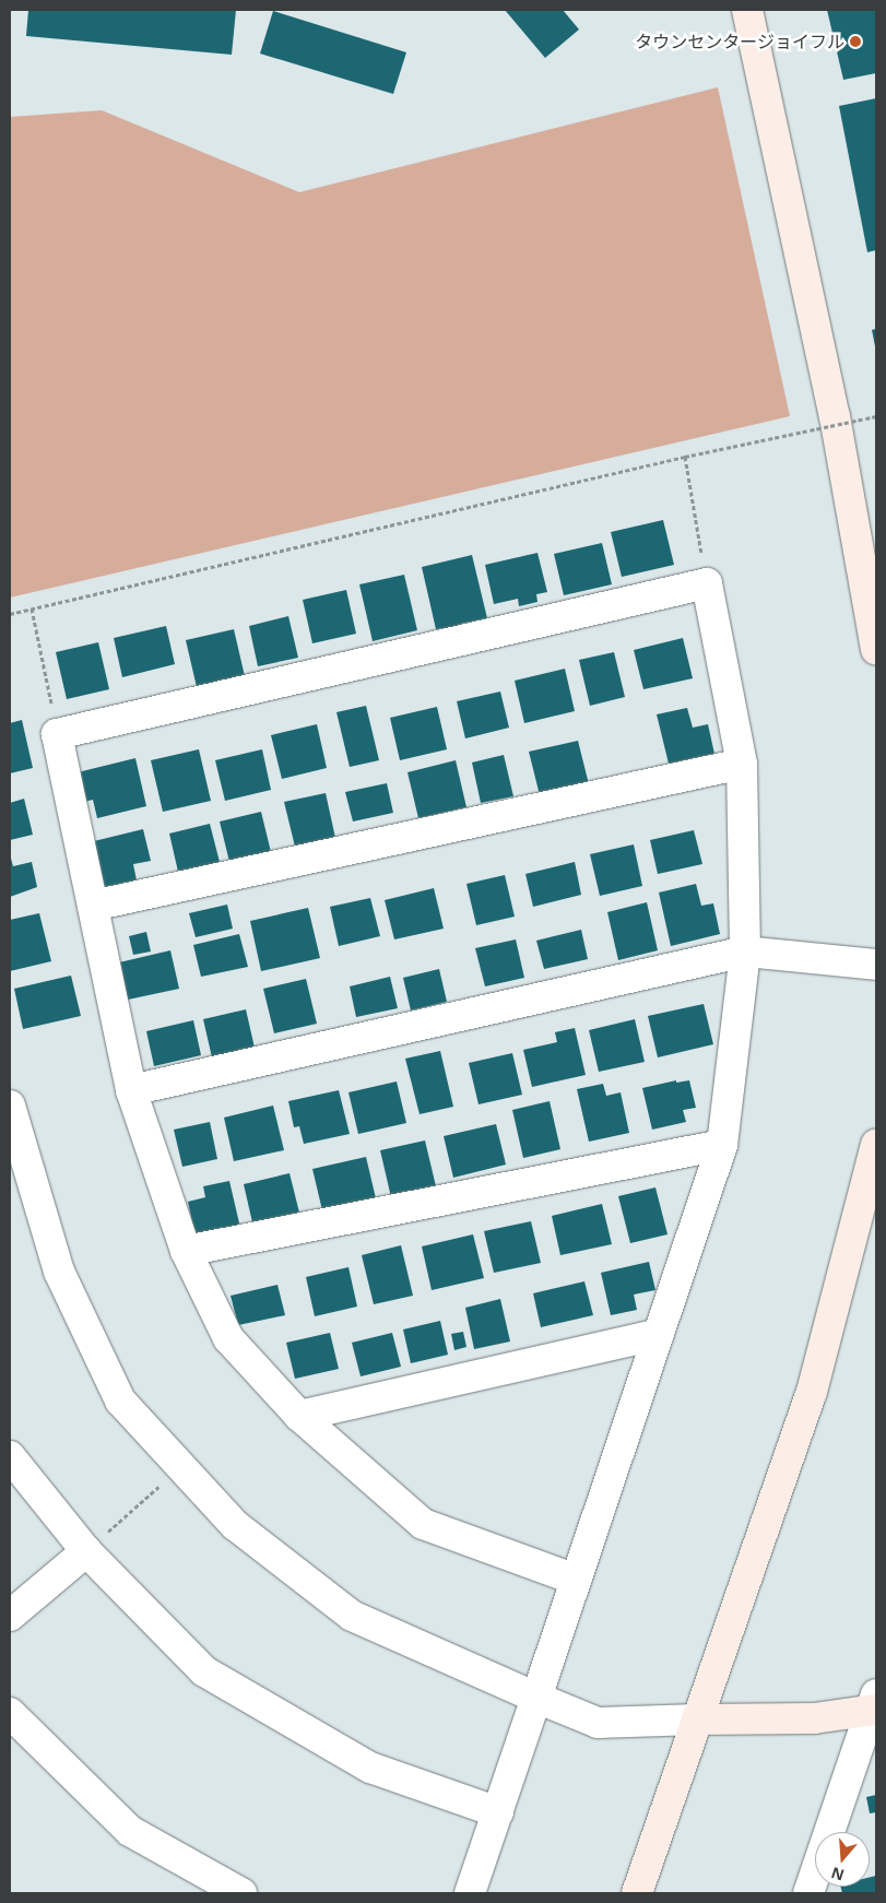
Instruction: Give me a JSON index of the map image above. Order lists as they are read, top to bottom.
{
  "places": ["タウンセンタージョイフル"],
  "north": "bottom"
}
